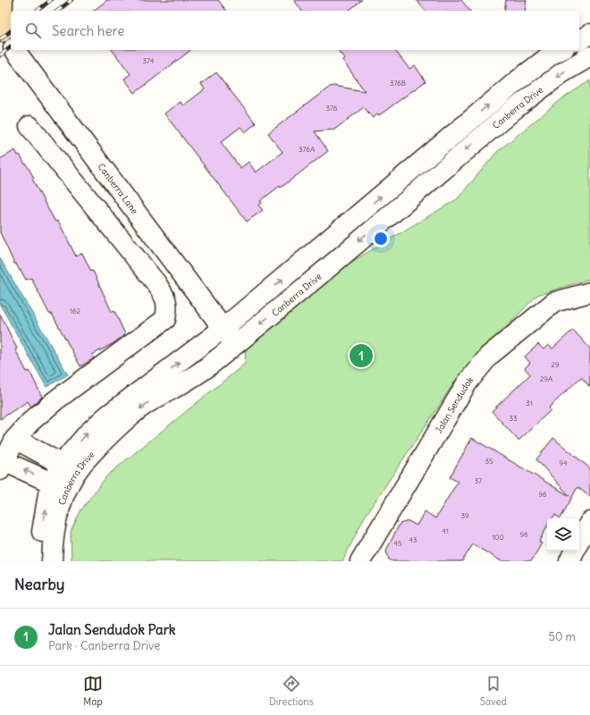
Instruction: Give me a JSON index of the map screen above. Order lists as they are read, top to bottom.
{
  "streets": {
    "street": ["Canberra Drive", "Canberra Lane", "Jalan Sendudok"]
  },
  "crossings": [
    ["Canberra Drive", "Canberra Lane"]
  ],
  "house_numbers": [
    "374",
    "376B",
    "376",
    "376A",
    "162",
    "29",
    "29A",
    "31",
    "33",
    "35",
    "94",
    "37",
    "96",
    "39",
    "41",
    "98",
    "100",
    "43",
    "45"
  ],
  "page": {
    "search": "Search here",
    "pins": "1",
    "heading": "Nearby",
    "list": [
      {
        "mark": "1",
        "name": "Jalan Sendudok Park",
        "note": "Park · Canberra Drive",
        "value": "50 m"
      }
    ],
    "nav": ["Map", "Directions", "Saved"]
  }
}
